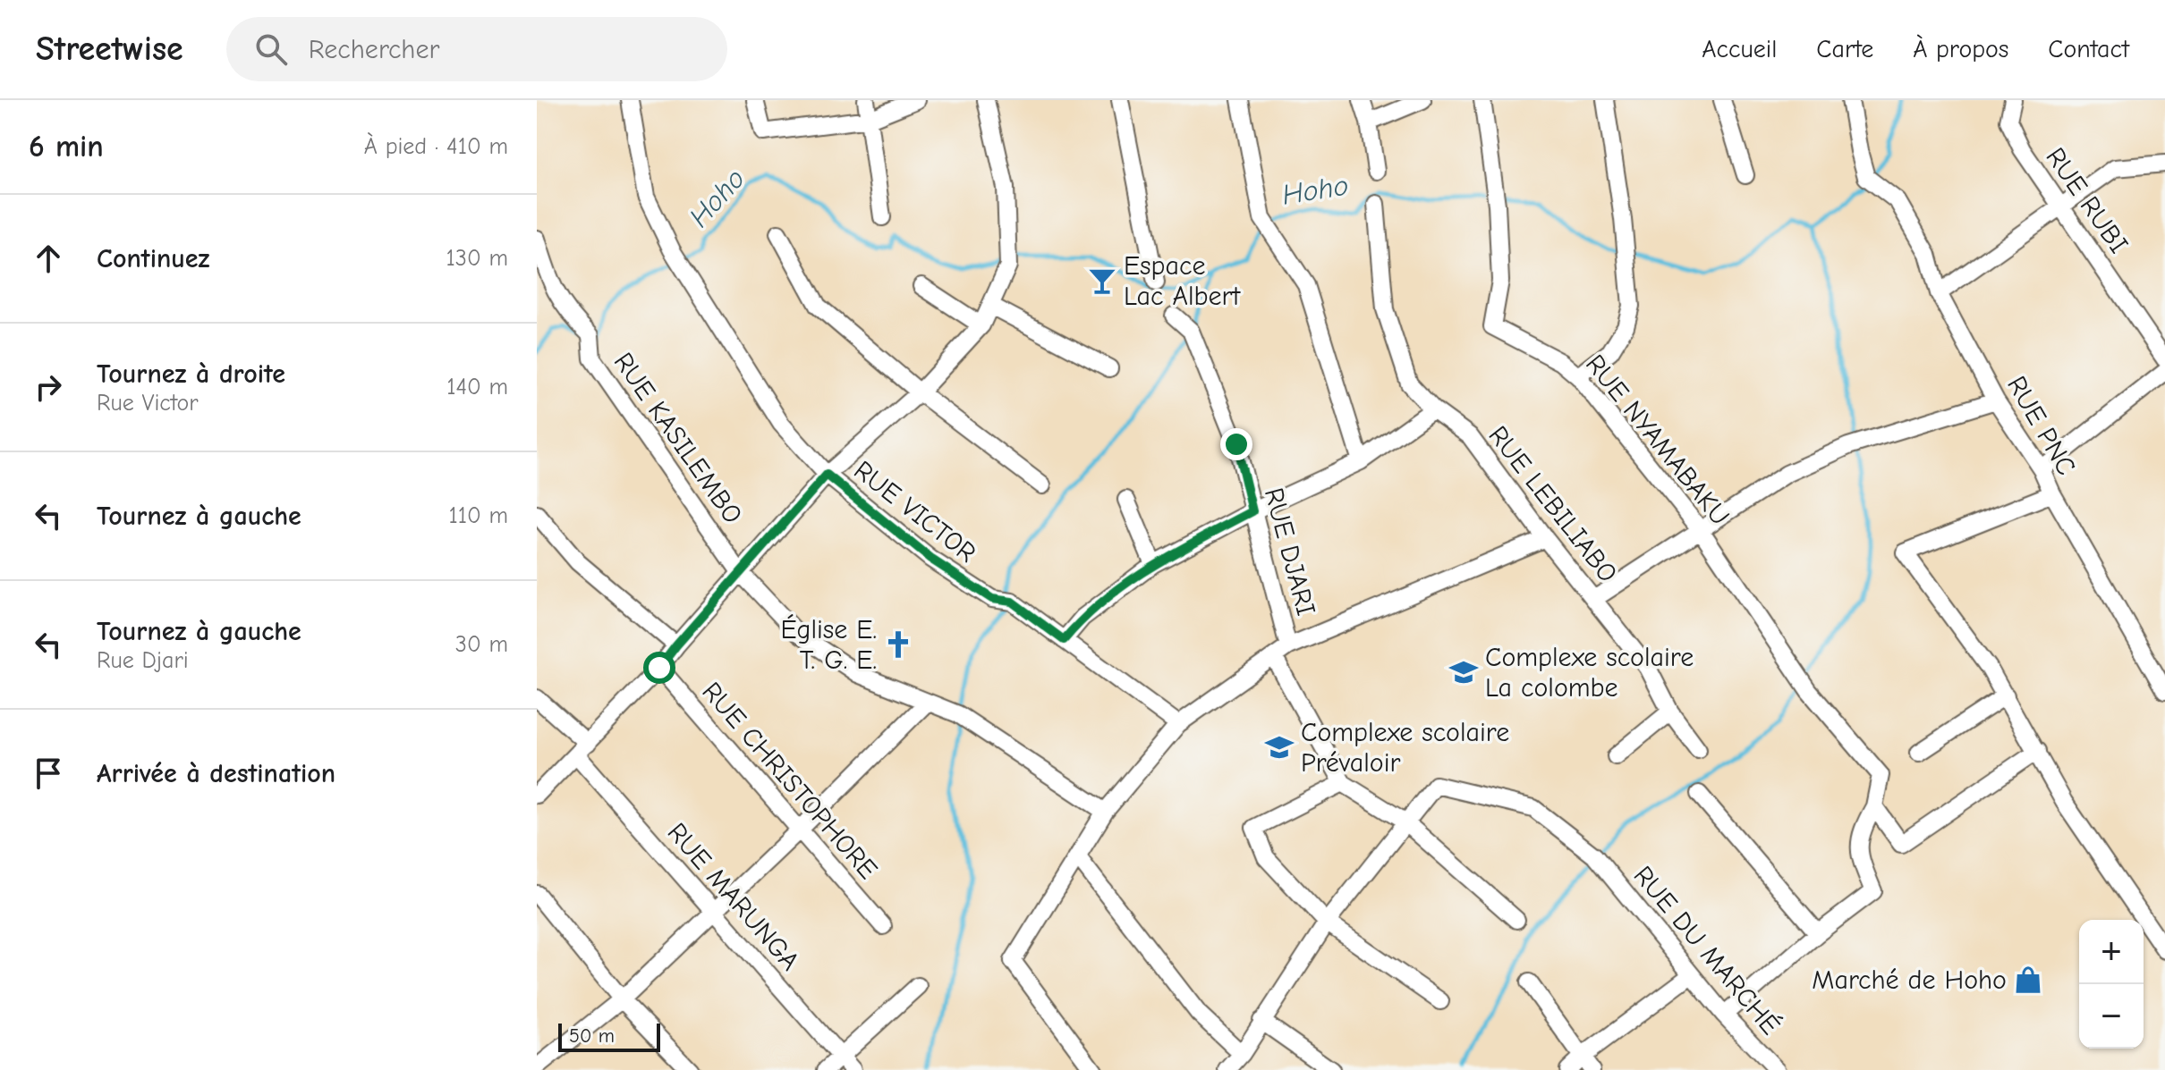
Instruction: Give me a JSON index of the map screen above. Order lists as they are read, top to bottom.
{
  "streets": {
    "street": [
      "RUE RUBI",
      "RUE PNC",
      "RUE KASILEMBO",
      "RUE NYAMABAKU",
      "RUE LEBILIABO",
      "RUE VICTOR",
      "RUE DJARI",
      "RUE CHRISTOPHORE",
      "RUE MARUNGA",
      "RUE DU MARCHÉ"
    ]
  },
  "water": ["Hoho"],
  "places": {
    "bar": ["Espace Lac Albert"],
    "church": ["Église E. T. G. E."],
    "school or university": ["Complexe scolaire La colombe", "Complexe scolaire Prévaloir"],
    "shop": ["Marché de Hoho"]
  },
  "scale_bar": "50 m",
  "page": {
    "header": "Streetwise",
    "search": "Rechercher",
    "nav": [
      "Accueil",
      "Carte",
      "À propos",
      "Contact"
    ],
    "heading": ["6 min", "À pied · 410 m"],
    "list": [
      ["Continuez", "130 m"],
      ["Tournez à droite", "Rue Victor", "140 m"],
      ["Tournez à gauche", "110 m"],
      ["Tournez à gauche", "Rue Djari", "30 m"],
      "Arrivée à destination"
    ],
    "map_buttons": ["+", "−"],
    "scale": "50 m"
  }
}
